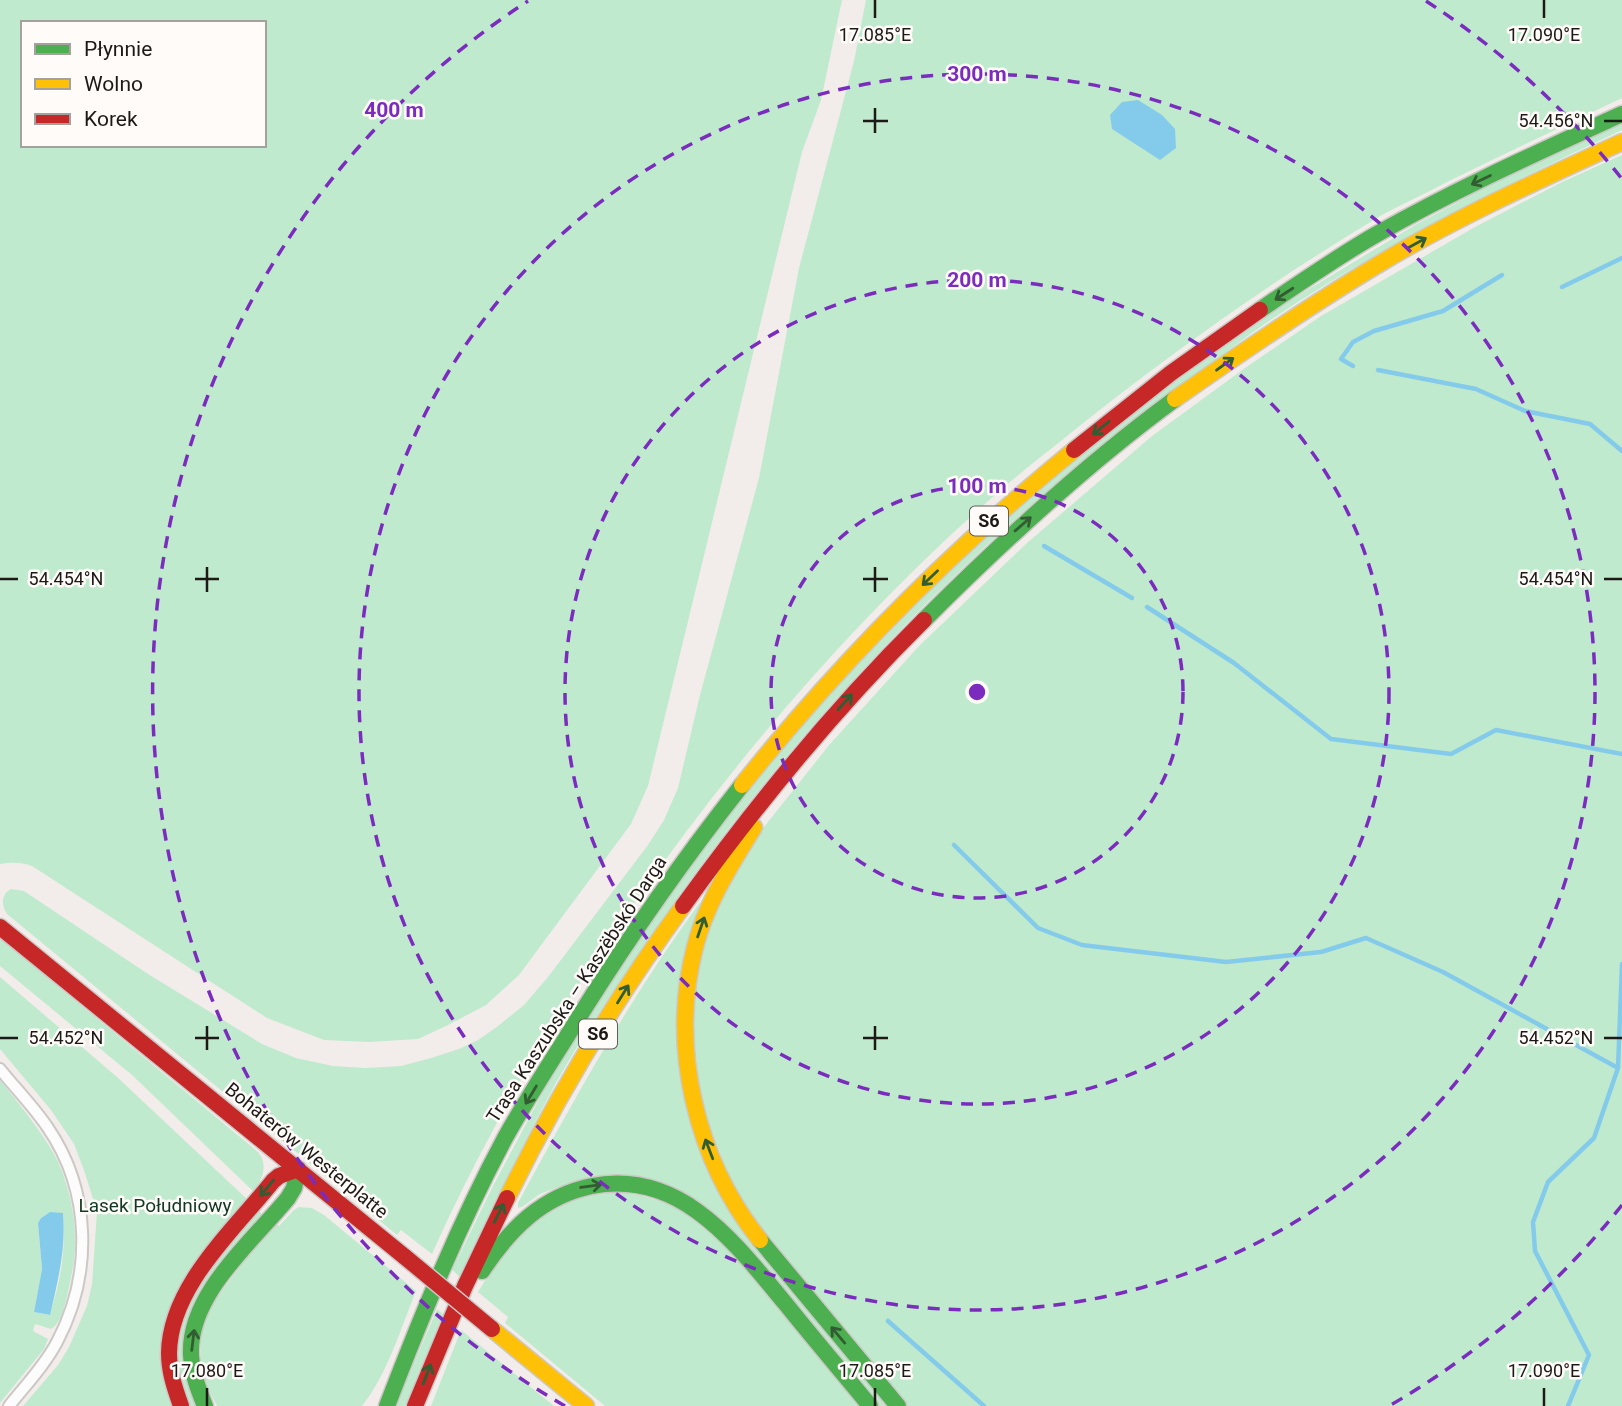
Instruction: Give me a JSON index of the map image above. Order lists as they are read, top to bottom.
{
  "streets": {
    "main road": ["S6", "Trasa Kaszubska – Kaszëbskô Darga", "Bohaterów Westerplatte"]
  },
  "parks": ["Lasek Południowy"],
  "legend": ["Płynnie", "Wolno", "Korek"],
  "coordinates": [
    "17.085°E",
    "17.090°E",
    "54.456°N",
    "54.454°N",
    "54.452°N",
    "17.080°E"
  ],
  "rings": [
    "300 m",
    "400 m",
    "200 m",
    "100 m"
  ]
}
